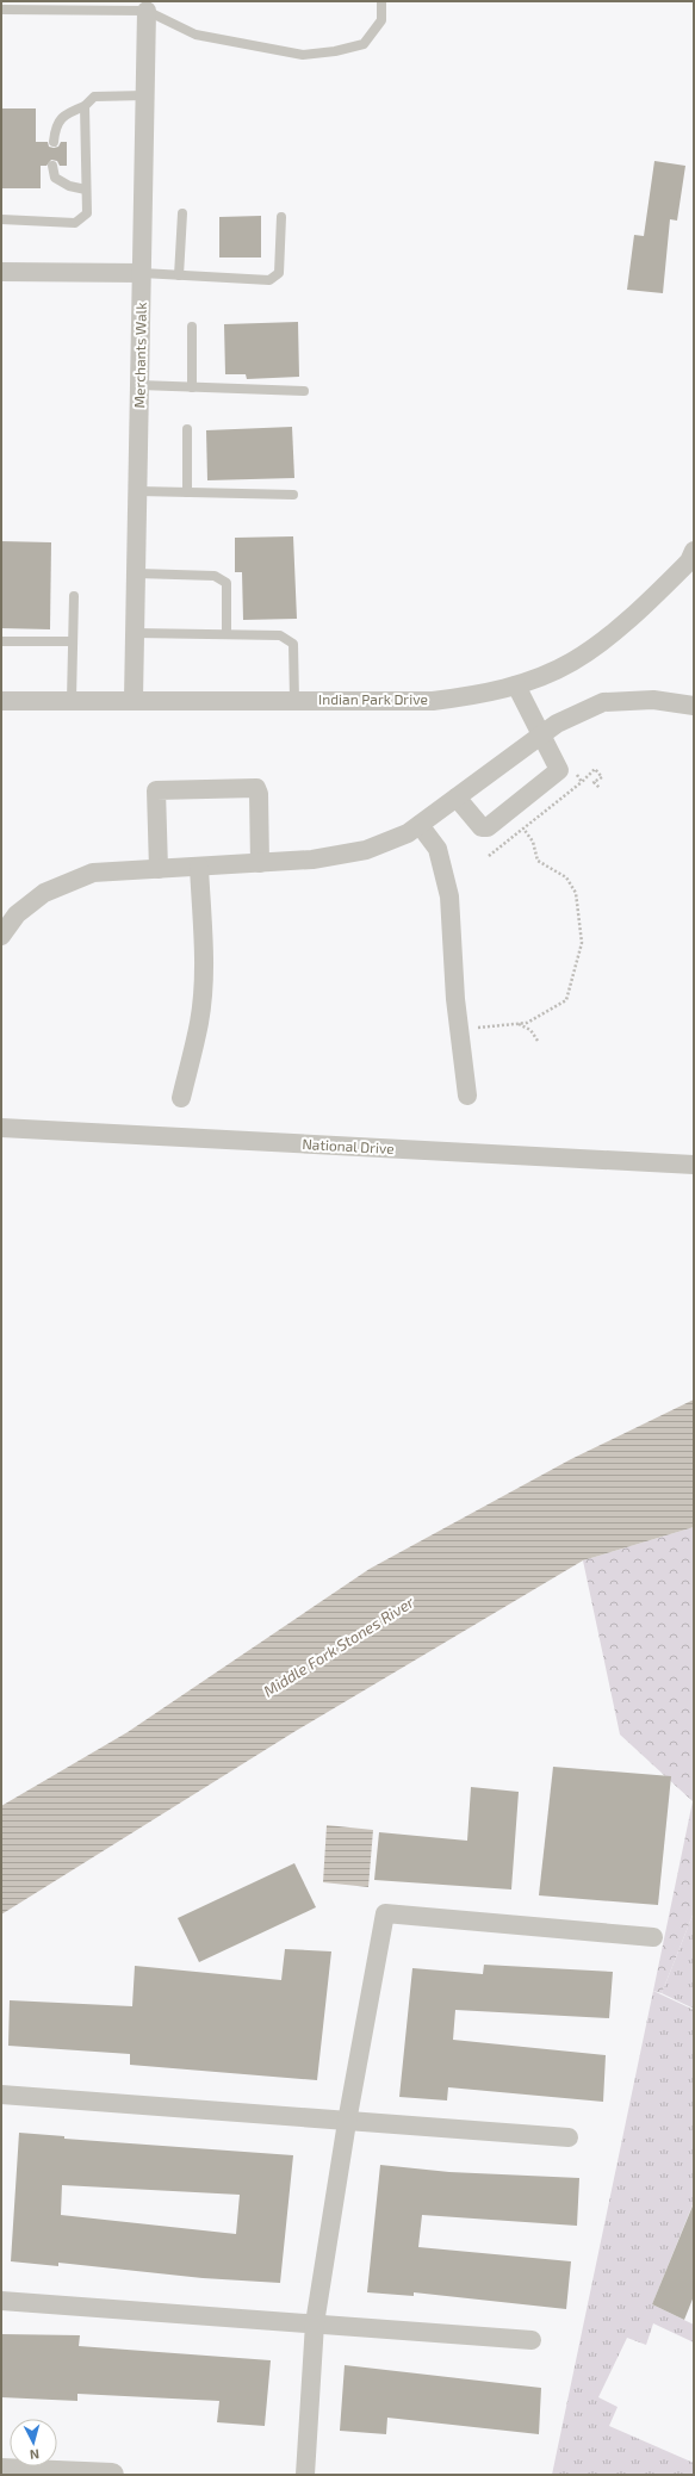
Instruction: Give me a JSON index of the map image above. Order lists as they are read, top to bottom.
{
  "streets": {
    "street": ["Merchants Walk", "Indian Park Drive", "National Drive"]
  },
  "crossings": [
    ["Merchants Walk", "Indian Park Drive"]
  ],
  "water": ["Middle Fork Stones River"],
  "north": "bottom"
}
